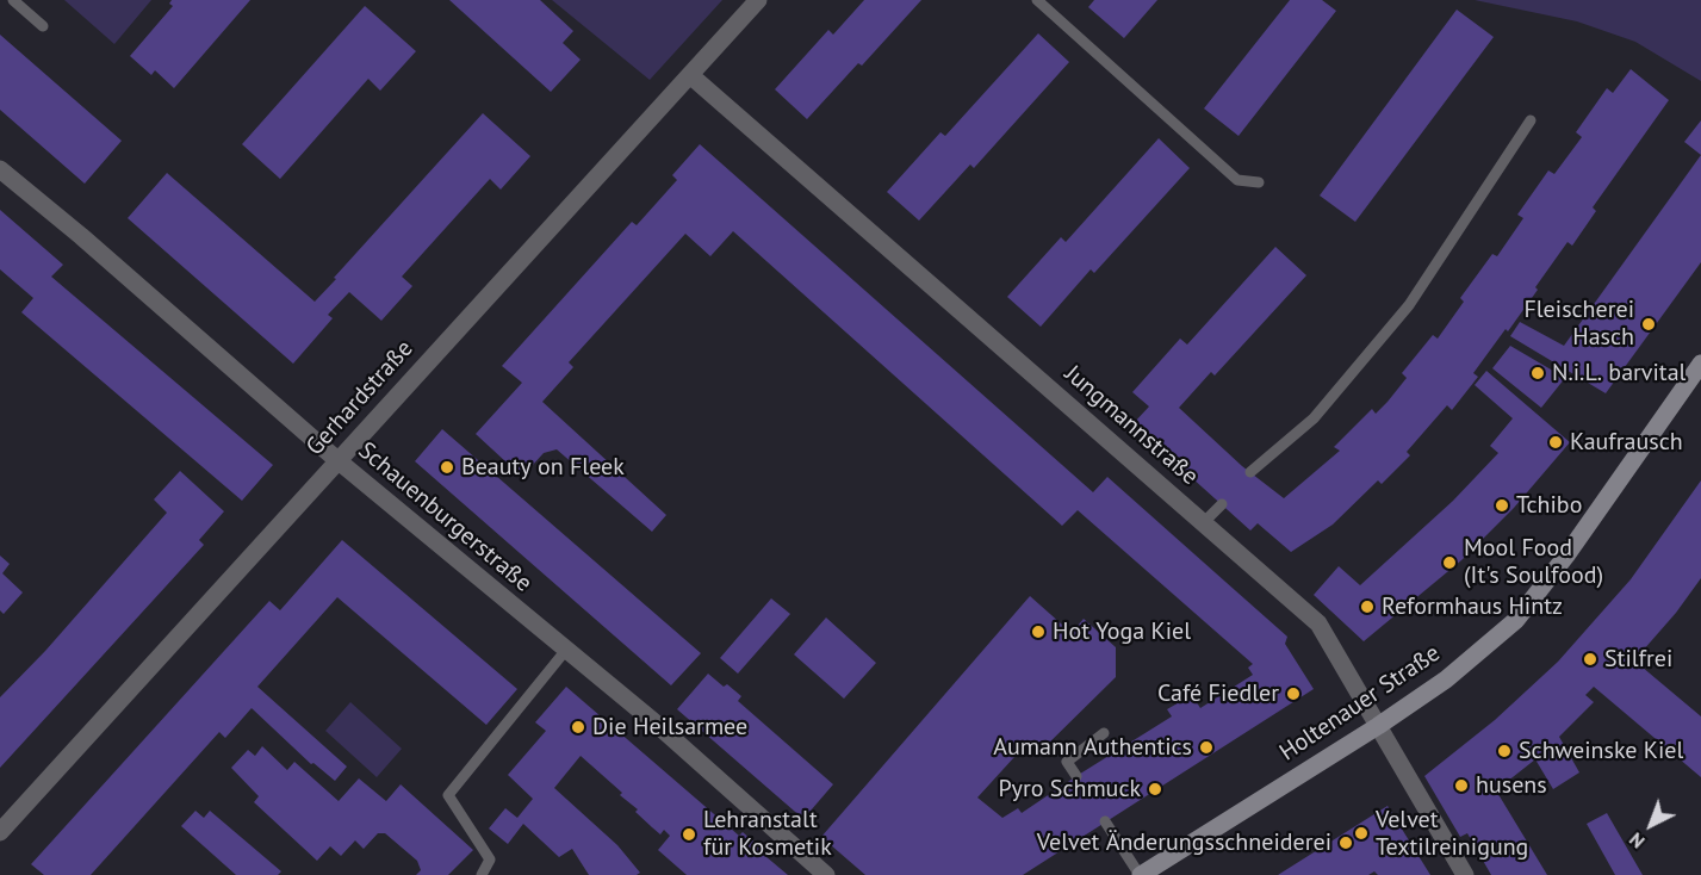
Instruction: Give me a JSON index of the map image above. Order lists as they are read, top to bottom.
{
  "streets": {
    "main road": ["Holtenauer Straße"],
    "street": ["Gerhardstraße", "Jungmannstraße", "Schauenburgerstraße"]
  },
  "crossings": [
    ["Gerhardstraße", "Jungmannstraße"],
    ["Gerhardstraße", "Schauenburgerstraße"],
    ["Jungmannstraße", "Holtenauer Straße"]
  ],
  "places": [
    "Fleischerei Hasch",
    "N.i.L. barvital",
    "Kaufrausch",
    "Beauty on Fleek",
    "Tchibo",
    "Mool Food (It's Soulfood)",
    "Reformhaus Hintz",
    "Hot Yoga Kiel",
    "Stilfrei",
    "Café Fiedler",
    "Die Heilsarmee",
    "Aumann Authentics",
    "Schweinske Kiel",
    "husens",
    "Pyro Schmuck",
    "Velvet Textilreinigung",
    "Lehranstalt für Kosmetik",
    "Velvet Änderungsschneiderei"
  ],
  "north": "bottom left"
}
